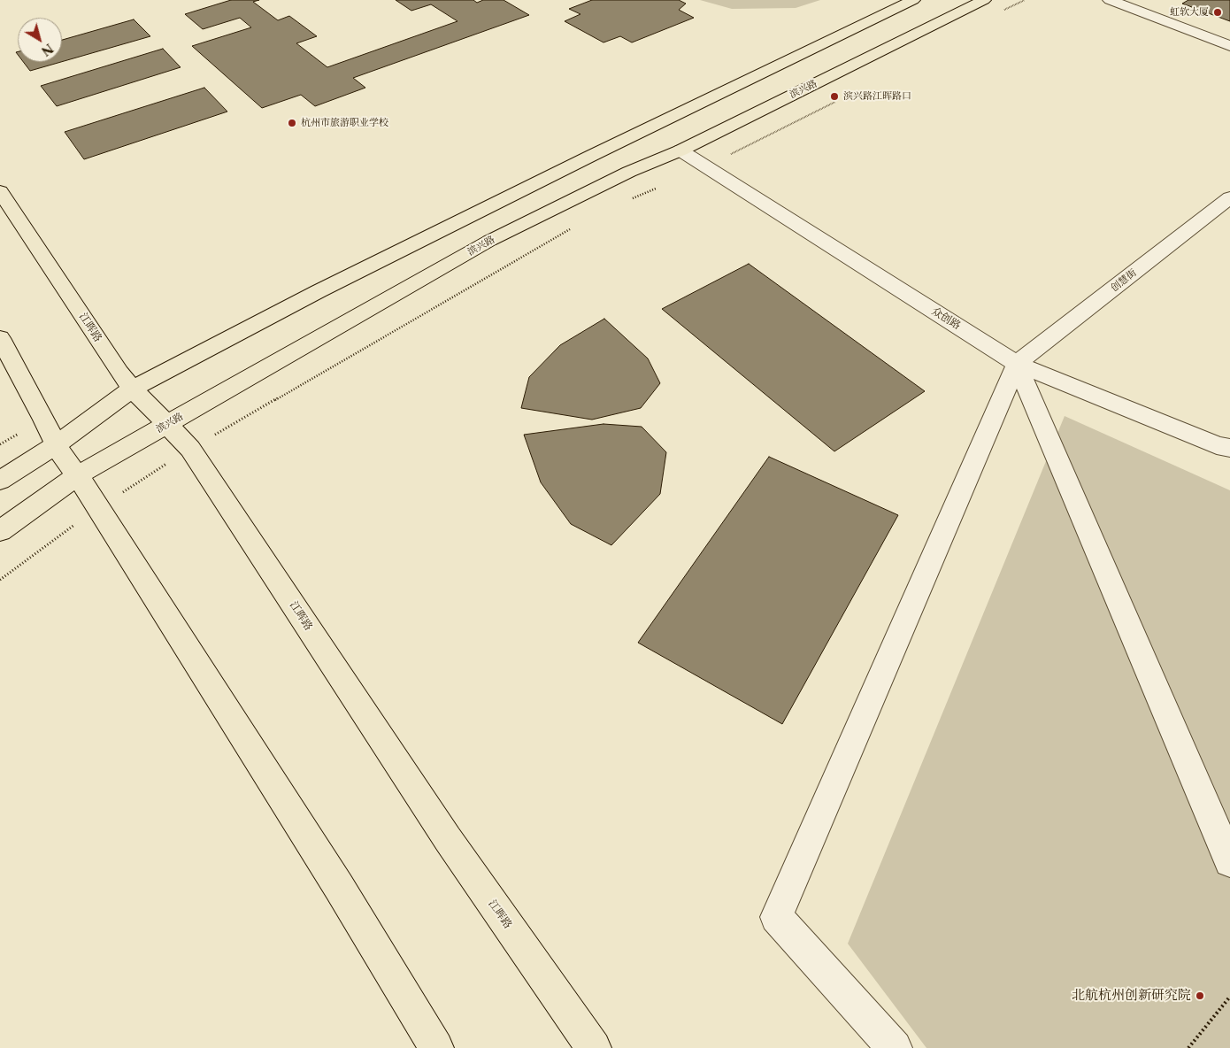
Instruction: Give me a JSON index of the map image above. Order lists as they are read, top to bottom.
{
  "streets": {
    "main road": ["滨兴路", "江晖路"],
    "street": ["创慧街", "众创路"]
  },
  "crossings": [
    ["滨兴路", "众创路"],
    ["滨兴路", "江晖路"],
    ["创慧街", "众创路"]
  ],
  "places": [
    "虹软大厦",
    "滨兴路江晖路口",
    "杭州市旅游职业学校",
    "北航杭州创新研究院"
  ],
  "north": "bottom right"
}
